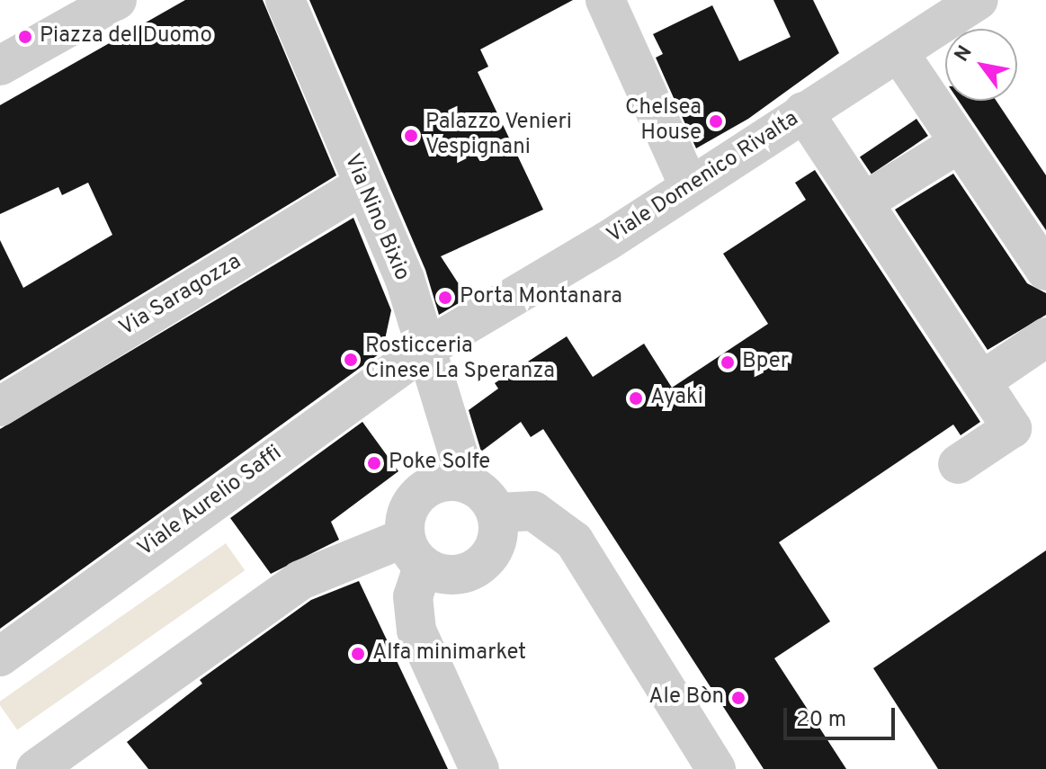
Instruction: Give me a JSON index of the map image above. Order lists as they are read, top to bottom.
{
  "streets": {
    "street": [
      "Viale Domenico Rivalta",
      "Via Nino Bixio",
      "Via Saragozza",
      "Viale Aurelio Saffi"
    ]
  },
  "crossings": [
    ["Viale Domenico Rivalta", "Via Nino Bixio"],
    ["Viale Domenico Rivalta", "Viale Aurelio Saffi"],
    ["Via Nino Bixio", "Via Saragozza"],
    ["Via Nino Bixio", "Viale Aurelio Saffi"]
  ],
  "places": [
    "Piazza del Duomo",
    "Chelsea House",
    "Palazzo Venieri Vespignani",
    "Porta Montanara",
    "Rosticceria Cinese La Speranza",
    "Bper",
    "Ayaki",
    "Poke Solfe",
    "Alfa minimarket",
    "Ale Bòn"
  ],
  "scale_bar": "20 m",
  "north": "top left"
}
